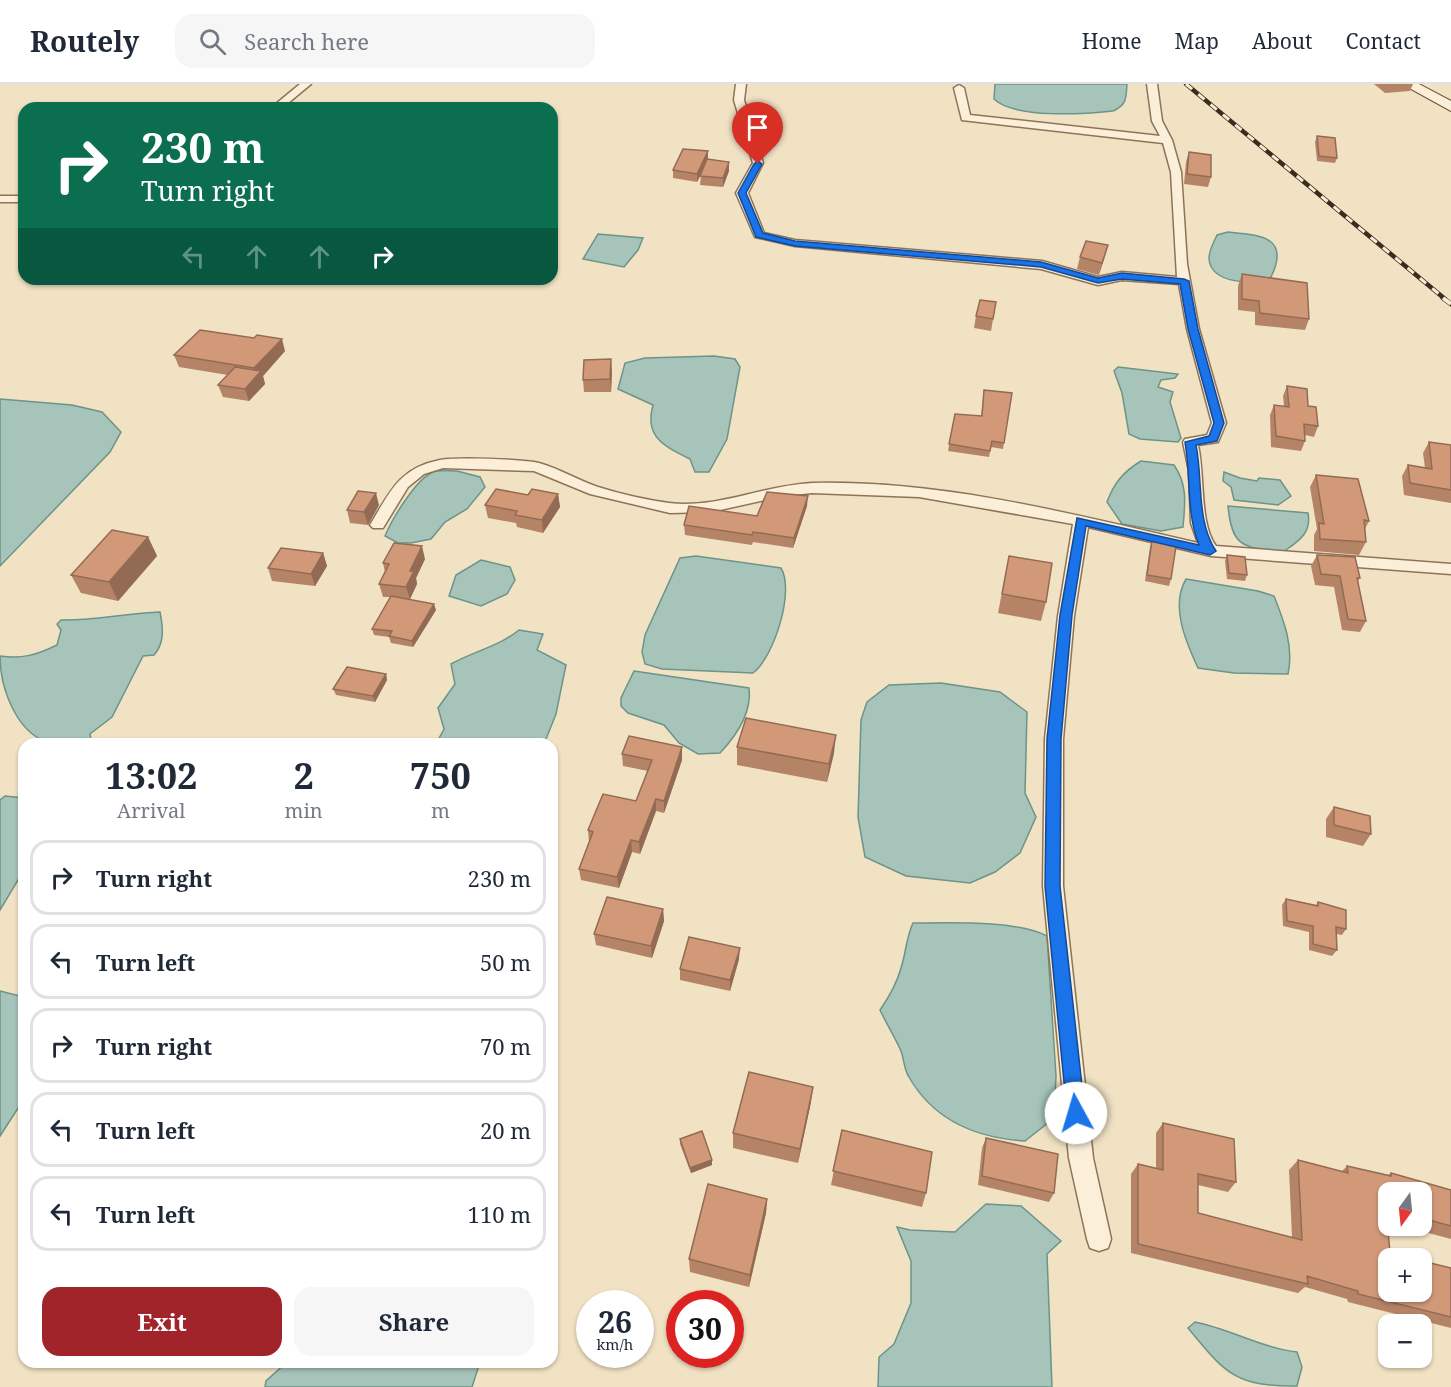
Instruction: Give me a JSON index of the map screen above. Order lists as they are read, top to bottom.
{
  "north": "bottom",
  "page": {
    "header": "Routely",
    "search": "Search here",
    "nav": [
      "Home",
      "Map",
      "About",
      "Contact"
    ],
    "turn": ["230 m", "Turn right"],
    "eta": [
      "13:02",
      "Arrival",
      "2",
      "min",
      "750",
      "m"
    ],
    "list": [
      {
        "name": "Turn right",
        "value": "230 m"
      },
      {
        "name": "Turn left",
        "value": "50 m"
      },
      {
        "name": "Turn right",
        "value": "70 m"
      },
      {
        "name": "Turn left",
        "value": "20 m"
      },
      {
        "name": "Turn left",
        "value": "110 m"
      }
    ],
    "map_buttons": ["+", "−"],
    "buttons": ["Exit", "Share"],
    "speed": "26 km/h",
    "limit": "30"
  }
}
